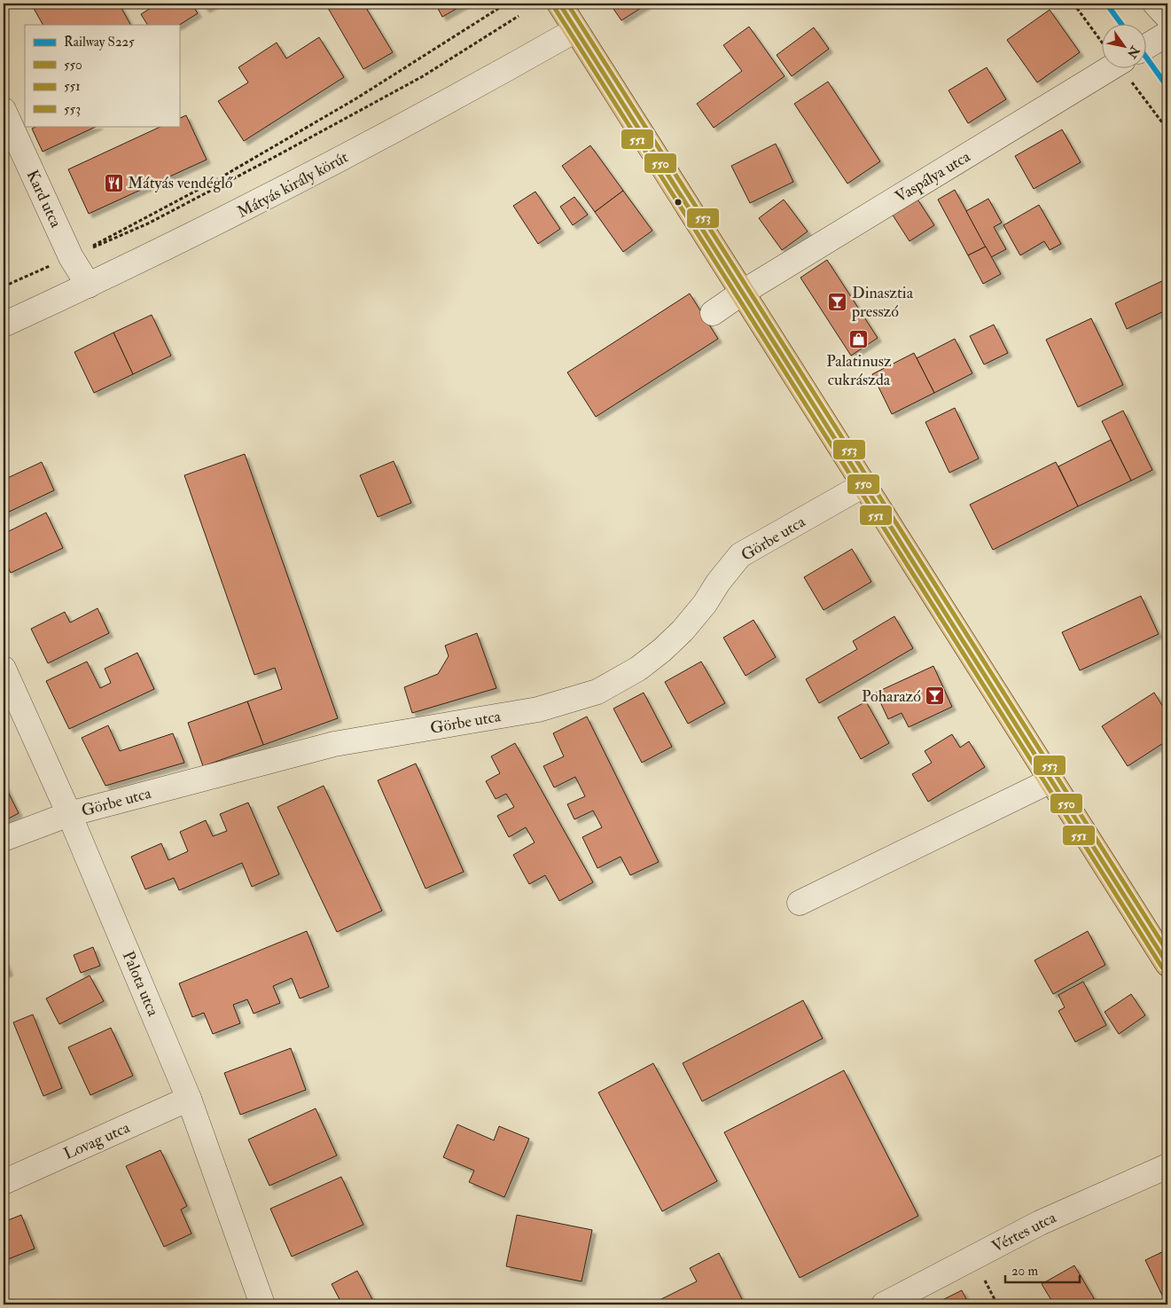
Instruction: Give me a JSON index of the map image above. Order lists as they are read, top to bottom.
{
  "streets": {
    "street": [
      "Vaspálya utca",
      "Mátyás király körút",
      "Kard utca",
      "Görbe utca",
      "Palota utca",
      "Lovag utca",
      "Vértes utca"
    ]
  },
  "crossings": [
    ["Mátyás király körút", "Kard utca"],
    ["Görbe utca", "Palota utca"],
    ["Palota utca", "Lovag utca"]
  ],
  "places": {
    "restaurant": ["Mátyás vendéglő"],
    "bar": ["Dinasztia presszó", "Poharazó"],
    "shop": ["Palatinusz cukrászda"]
  },
  "lines": [
    "rail line S225",
    "transit line 550",
    "transit line 553",
    "transit line 551"
  ],
  "legend": [
    "Railway S225",
    "550",
    "551",
    "553"
  ],
  "scale_bar": "20 m",
  "north": "bottom right"
}
